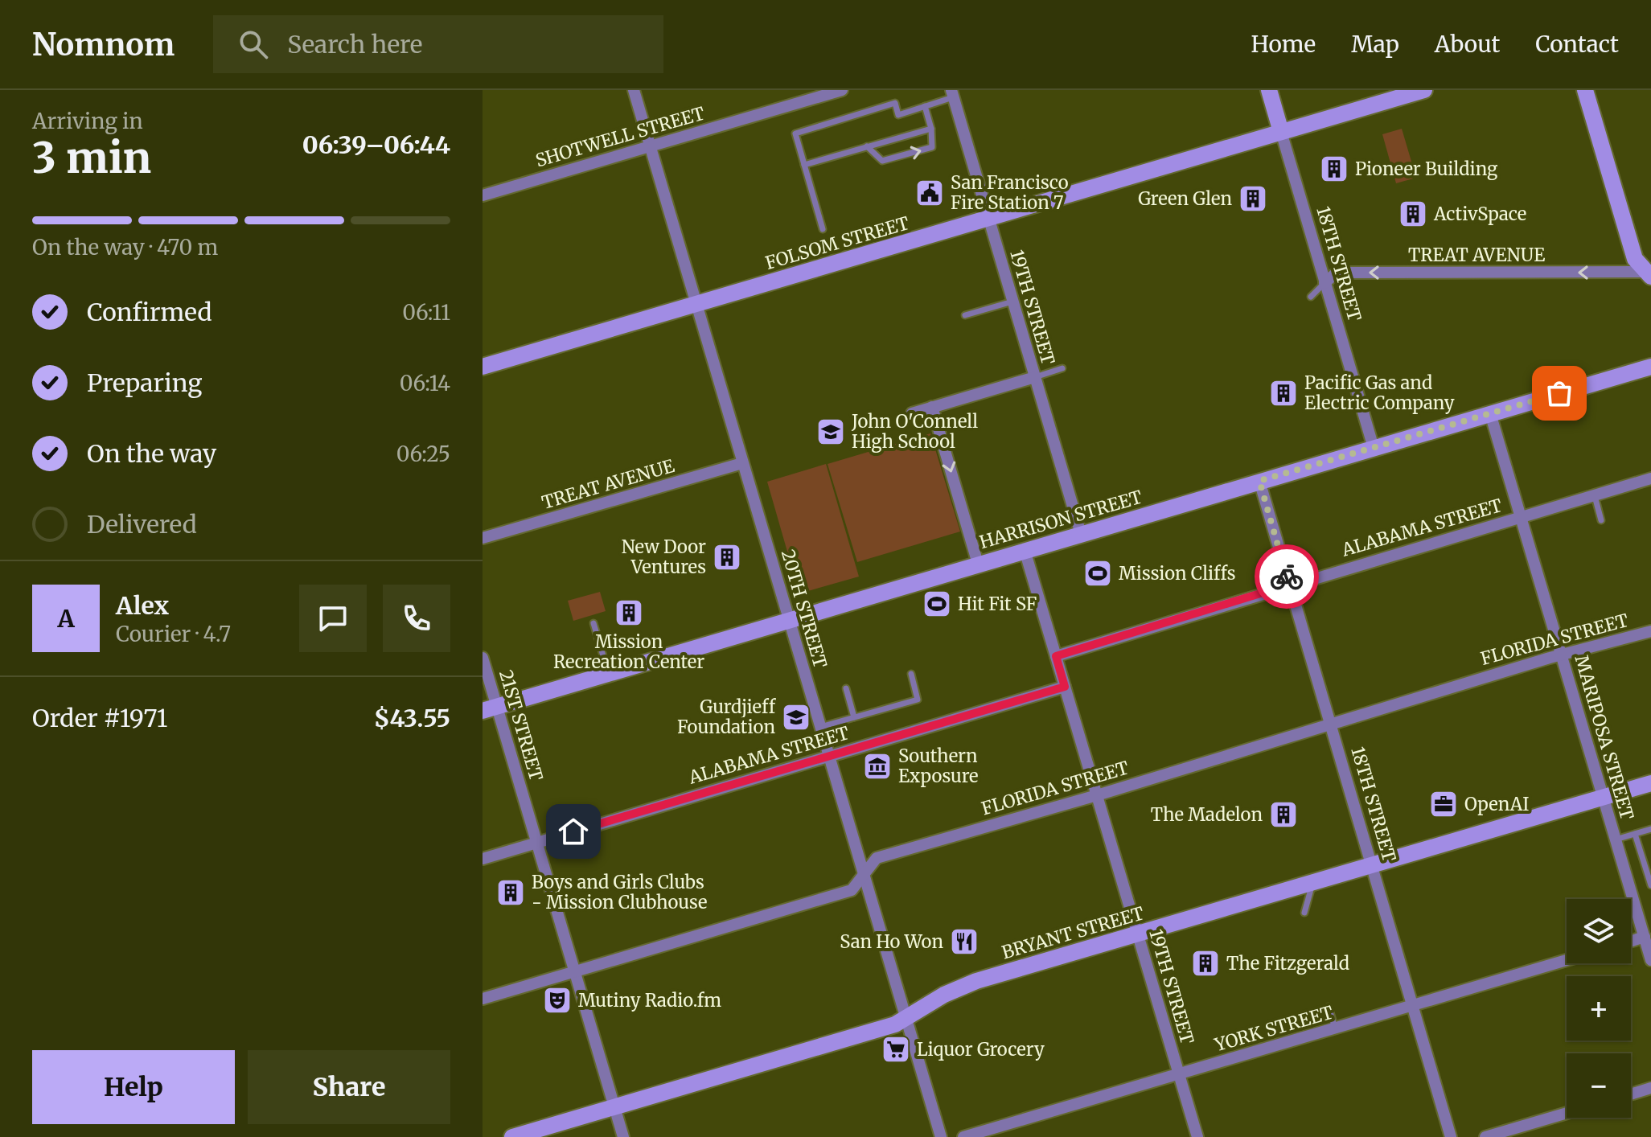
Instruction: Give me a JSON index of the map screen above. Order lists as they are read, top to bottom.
{
  "streets": {
    "street": [
      "SHOTWELL STREET",
      "FOLSOM STREET",
      "TREAT AVENUE",
      "18TH STREET",
      "19TH STREET",
      "HARRISON STREET",
      "ALABAMA STREET",
      "20TH STREET",
      "FLORIDA STREET",
      "21ST STREET",
      "MARIPOSA STREET",
      "BRYANT STREET",
      "YORK STREET"
    ]
  },
  "crossings": [
    ["SHOTWELL STREET", "20TH STREET"],
    ["FOLSOM STREET", "18TH STREET"],
    ["FOLSOM STREET", "19TH STREET"],
    ["FOLSOM STREET", "20TH STREET"],
    ["TREAT AVENUE", "18TH STREET"],
    ["TREAT AVENUE", "20TH STREET"],
    ["18TH STREET", "HARRISON STREET"],
    ["18TH STREET", "ALABAMA STREET"],
    ["18TH STREET", "FLORIDA STREET"],
    ["18TH STREET", "BRYANT STREET"],
    ["18TH STREET", "YORK STREET"],
    ["19TH STREET", "HARRISON STREET"],
    ["19TH STREET", "ALABAMA STREET"],
    ["19TH STREET", "FLORIDA STREET"],
    ["19TH STREET", "BRYANT STREET"],
    ["19TH STREET", "YORK STREET"],
    ["HARRISON STREET", "20TH STREET"],
    ["HARRISON STREET", "21ST STREET"],
    ["HARRISON STREET", "MARIPOSA STREET"],
    ["ALABAMA STREET", "20TH STREET"],
    ["ALABAMA STREET", "21ST STREET"],
    ["ALABAMA STREET", "MARIPOSA STREET"],
    ["20TH STREET", "FLORIDA STREET"],
    ["20TH STREET", "BRYANT STREET"],
    ["FLORIDA STREET", "21ST STREET"],
    ["FLORIDA STREET", "MARIPOSA STREET"],
    ["21ST STREET", "BRYANT STREET"],
    ["MARIPOSA STREET", "BRYANT STREET"]
  ],
  "one_way": ["TREAT AVENUE"],
  "places": {
    "building": [
      "Pioneer Building",
      "Green Glen",
      "ActivSpace",
      "Pacific Gas and Electric Company",
      "New Door Ventures",
      "Mission Recreation Center",
      "The Madelon",
      "Boys and Girls Clubs - Mission Clubhouse",
      "The Fitzgerald"
    ],
    "public building": ["San Francisco Fire Station 7"],
    "school or university": ["John O'Connell High School", "Gurdjieff Foundation"],
    "sports": ["Mission Cliffs", "Hit Fit SF"],
    "museum": ["Southern Exposure"],
    "office": ["OpenAI"],
    "restaurant": ["San Ho Won"],
    "theatre": ["Mutiny Radio.fm"],
    "supermarket": ["Liquor Grocery"]
  },
  "page": {
    "header": "Nomnom",
    "search": "Search here",
    "nav": [
      "Home",
      "Map",
      "About",
      "Contact"
    ],
    "heading": ["3 min", "Arriving in", "06:39–06:44"],
    "panel": [
      "Alex",
      "Courier · 4.7",
      "Order #1971",
      "$43.55"
    ],
    "bar": "On the way · 470 m",
    "list": [
      ["Confirmed", "06:11"],
      ["Preparing", "06:14"],
      ["On the way", "06:25"],
      "Delivered"
    ],
    "round": "A",
    "map_buttons": ["+", "−"],
    "buttons": ["Help", "Share"]
  }
}
